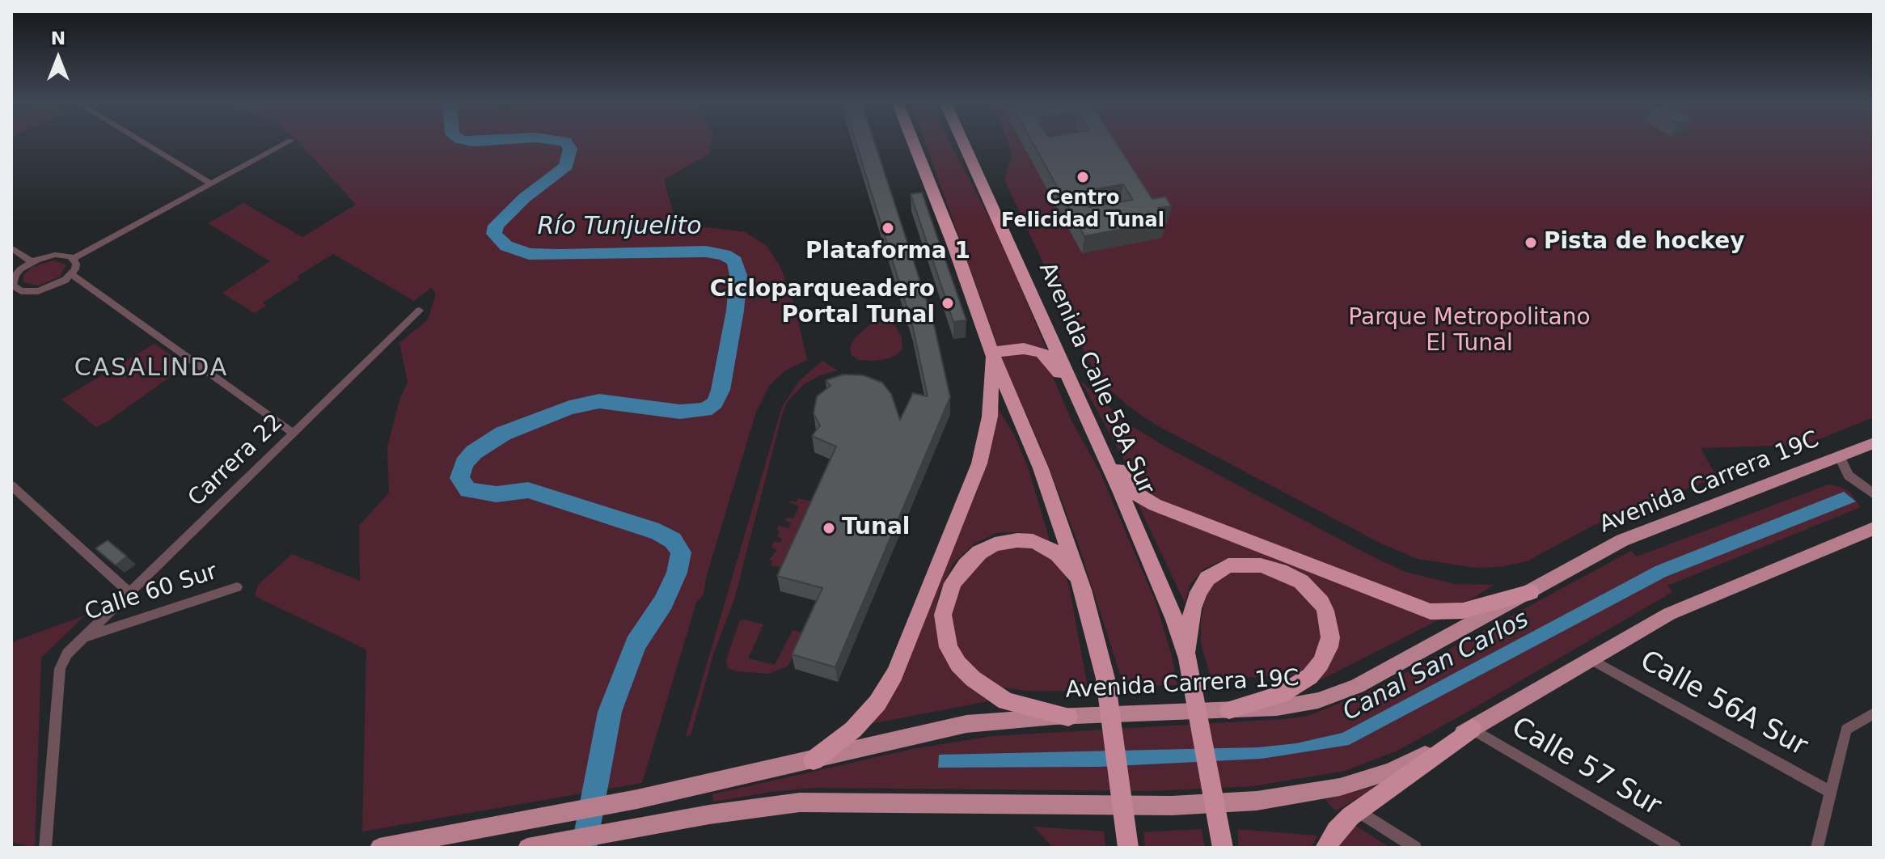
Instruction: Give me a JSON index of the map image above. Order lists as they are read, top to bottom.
{
  "streets": {
    "highway": ["Avenida Calle 58A Sur"],
    "main road": ["Avenida Carrera 19C"],
    "street": [
      "Carrera 22",
      "Calle 60 Sur",
      "Calle 56A Sur",
      "Calle 57 Sur"
    ]
  },
  "crossings": [
    ["Carrera 22", "Calle 60 Sur"]
  ],
  "districts": ["CASALINDA"],
  "water": ["Río Tunjuelito", "Canal San Carlos"],
  "parks": ["Parque Metropolitano El Tunal"],
  "places": [
    "Centro Felicidad Tunal",
    "Plataforma 1",
    "Pista de hockey",
    "Cicloparqueadero Portal Tunal",
    "Tunal"
  ],
  "north": "top"
}
